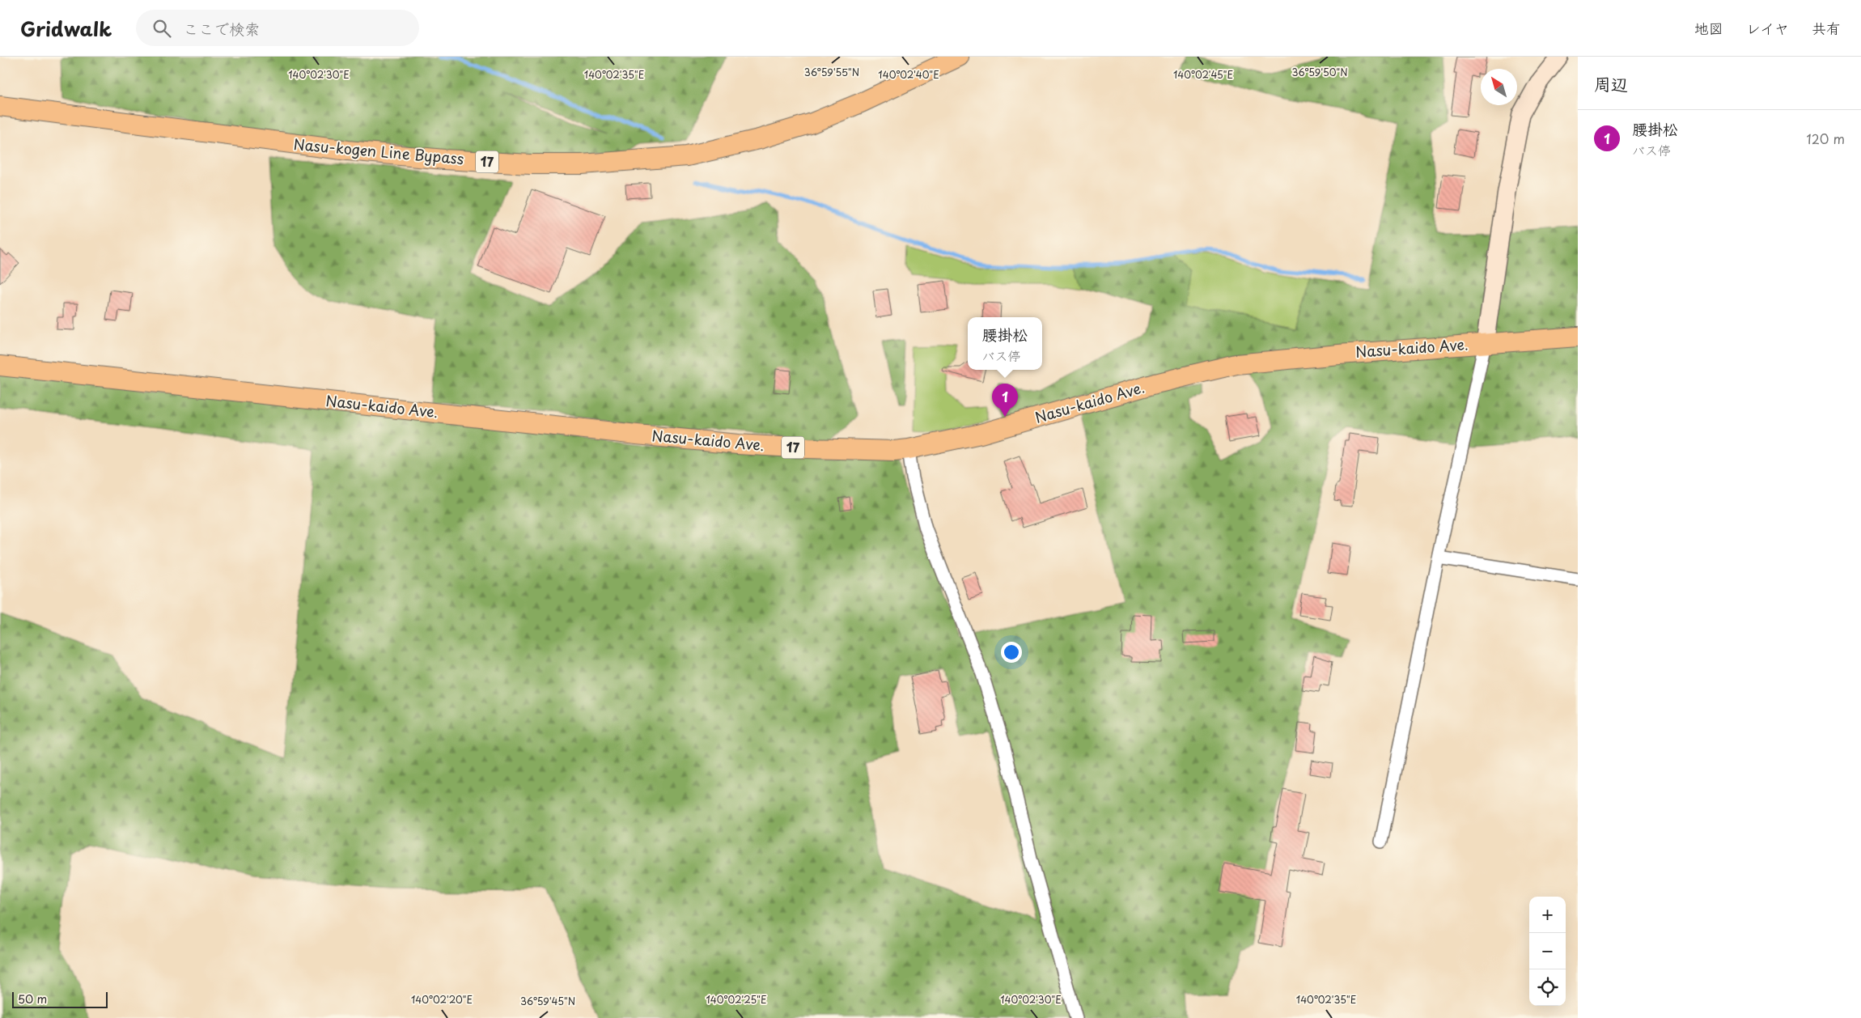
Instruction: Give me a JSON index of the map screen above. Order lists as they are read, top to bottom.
{
  "streets": {
    "main road": ["Nasu-kogen Line Bypass", "17", "Nasu-kaido Ave."]
  },
  "scale_bar": "50 m",
  "north": "top left",
  "page": {
    "header": "Gridwalk",
    "search": "ここで検索",
    "nav": ["地図", "レイヤ", "共有"],
    "heading": "周辺",
    "list": [
      {
        "mark": "1",
        "name": "腰掛松",
        "note": "バス停",
        "value": "120 m"
      }
    ],
    "popup": ["腰掛松", "バス停"],
    "pins": "1",
    "map_buttons": ["+", "−"],
    "scale": "50 m"
  },
  "coordinates": [
    "36°59'55\"N",
    "36°59'50\"N",
    "140°02'30\"E",
    "140°02'35\"E",
    "140°02'40\"E",
    "140°02'45\"E",
    "140°02'20\"E",
    "140°02'25\"E",
    "36°59'45\"N"
  ]
}
